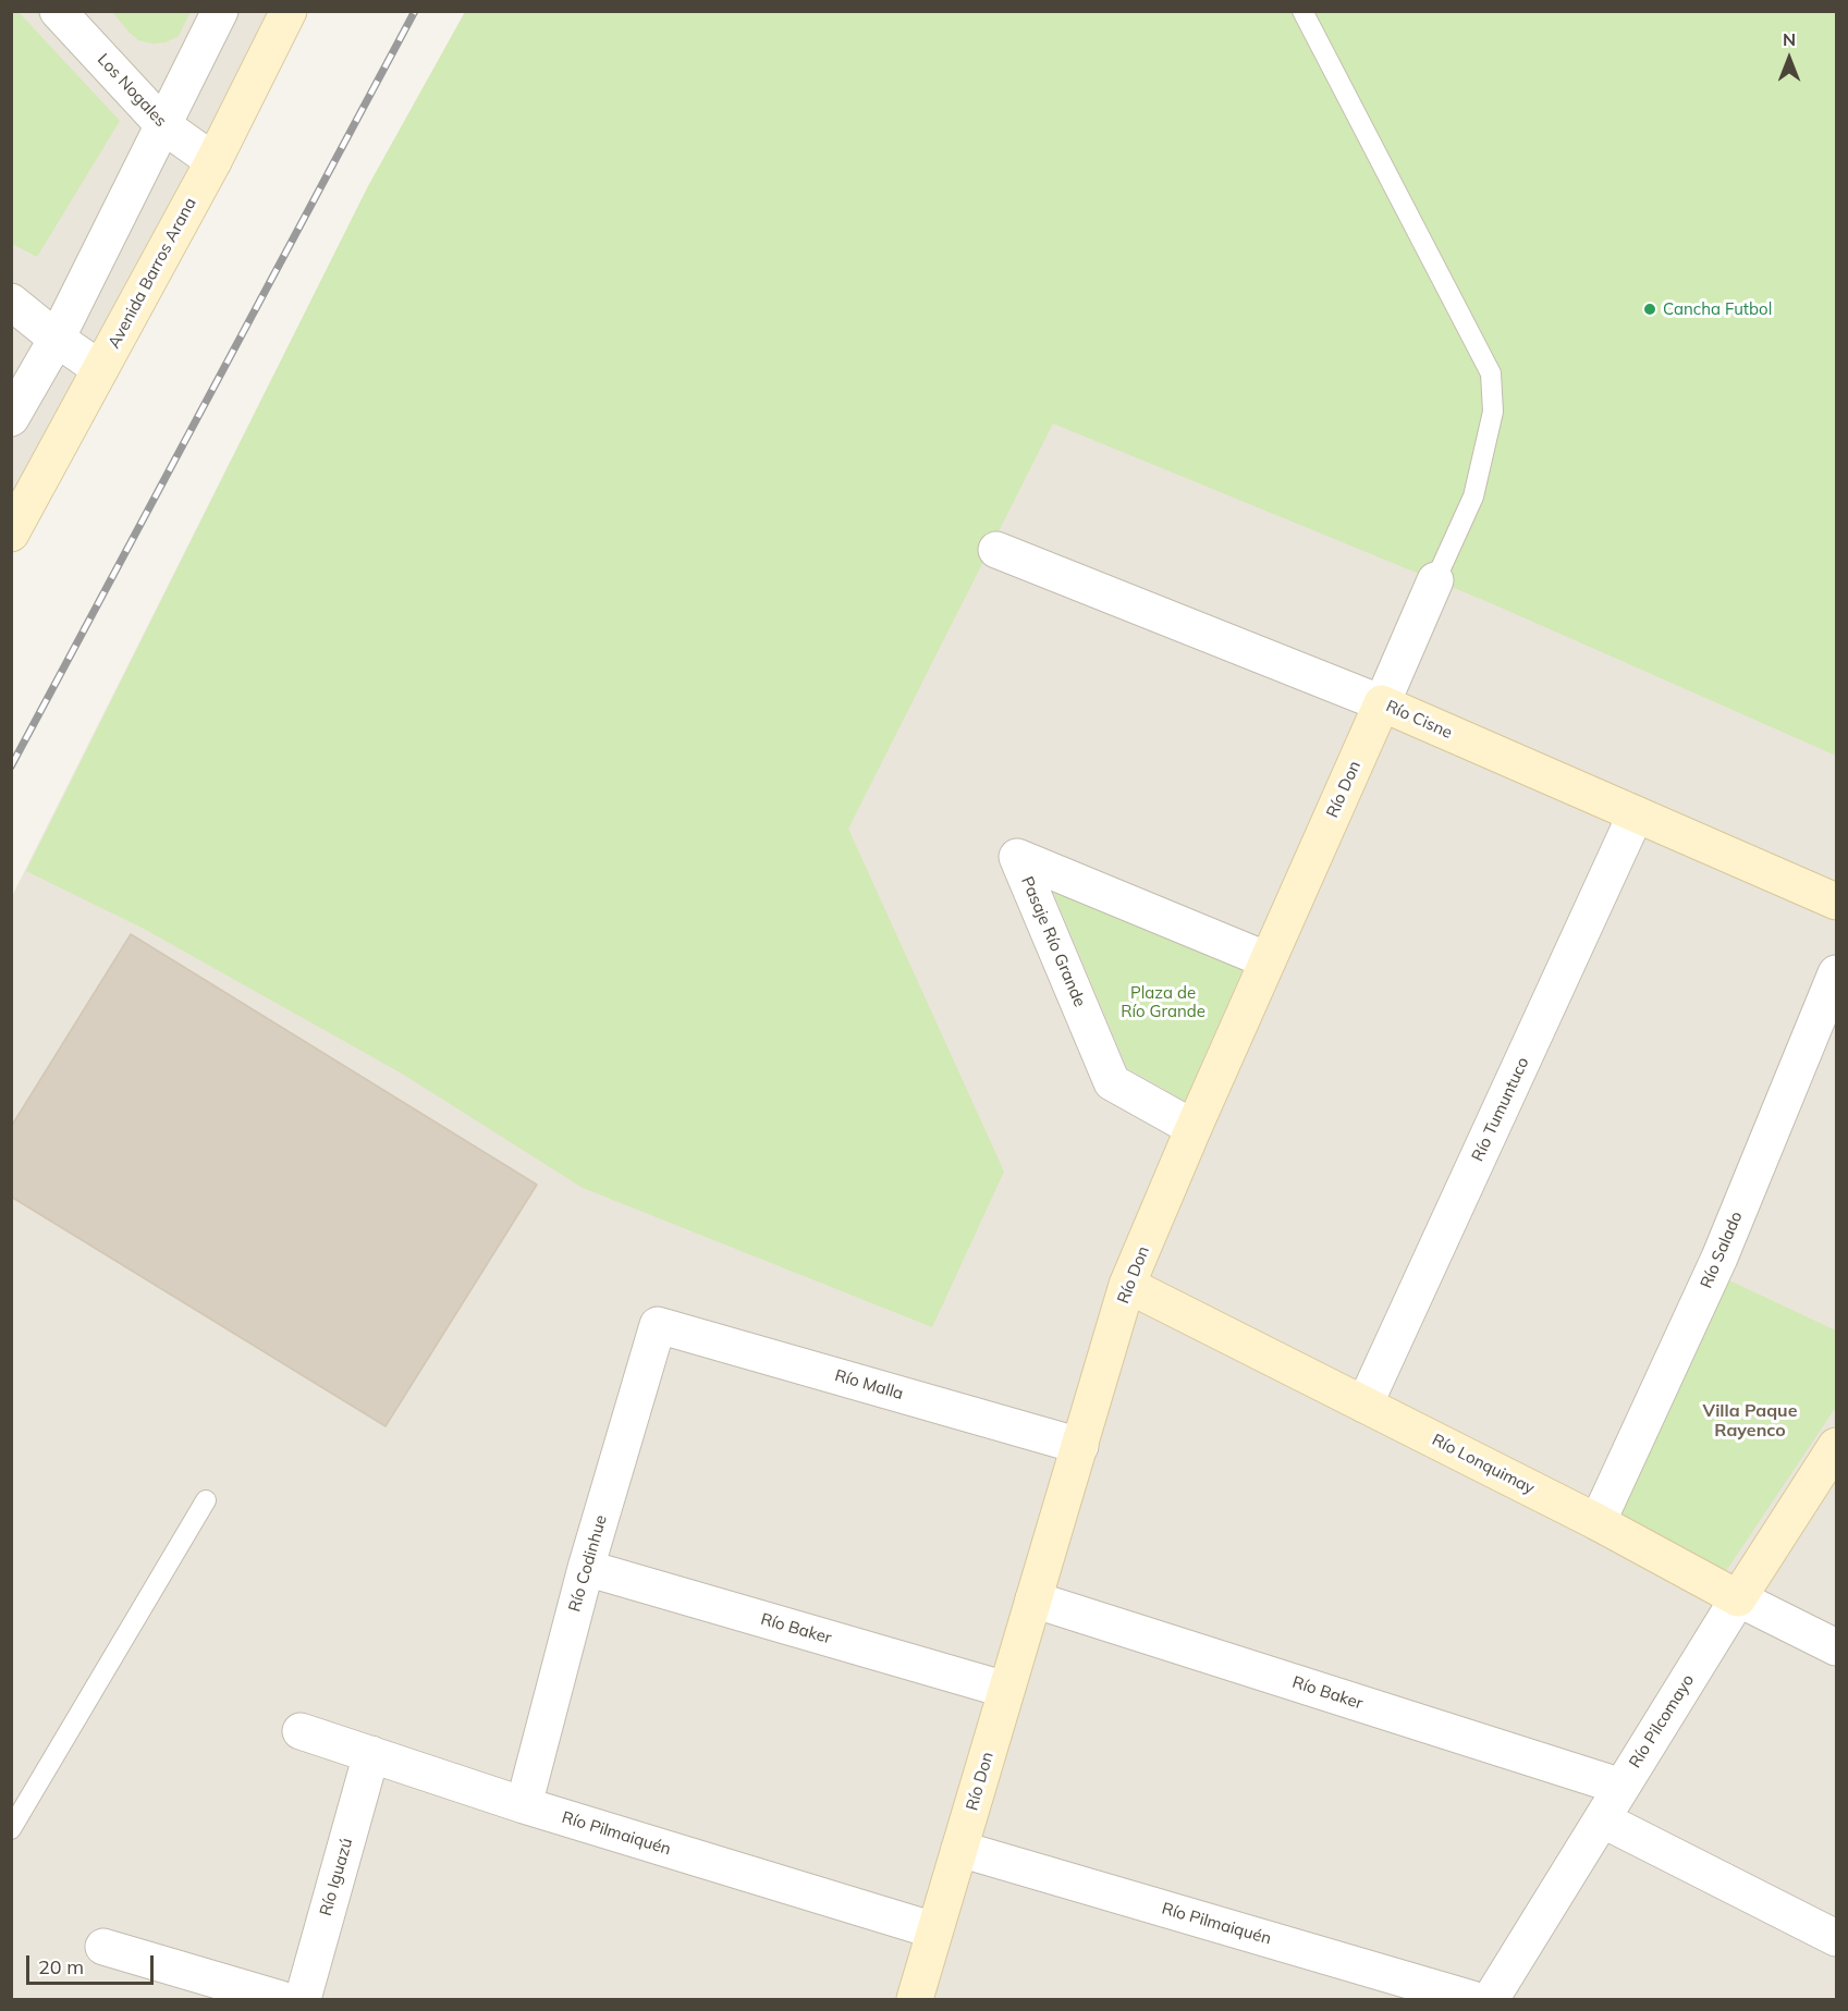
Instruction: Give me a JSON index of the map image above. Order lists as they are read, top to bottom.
{
  "streets": {
    "street": [
      "Los Nogales",
      "Avenida Barros Arana",
      "Río Cisne",
      "Río Don",
      "Pasaje Río Grande",
      "Río Tumuntuco",
      "Río Salado",
      "Río Malla",
      "Río Lonquimay",
      "Río Codinhue",
      "Río Baker",
      "Río Pilcomayo",
      "Río Pilmaiquén",
      "Río Iguazú"
    ]
  },
  "crossings": [
    ["Los Nogales", "Avenida Barros Arana"],
    ["Río Cisne", "Río Don"],
    ["Río Cisne", "Río Tumuntuco"],
    ["Río Don", "Pasaje Río Grande"],
    ["Río Don", "Río Malla"],
    ["Río Don", "Río Lonquimay"],
    ["Río Don", "Río Baker"],
    ["Río Don", "Río Pilmaiquén"],
    ["Río Tumuntuco", "Río Lonquimay"],
    ["Río Salado", "Río Lonquimay"],
    ["Río Malla", "Río Codinhue"],
    ["Río Lonquimay", "Río Pilcomayo"],
    ["Río Codinhue", "Río Baker"],
    ["Río Codinhue", "Río Pilmaiquén"],
    ["Río Baker", "Río Pilcomayo"],
    ["Río Pilmaiquén", "Río Iguazú"]
  ],
  "districts": ["Villa Paque Rayenco"],
  "parks": ["Plaza de Río Grande"],
  "places": ["Cancha Futbol"],
  "scale_bar": "20 m",
  "north": "top"
}
